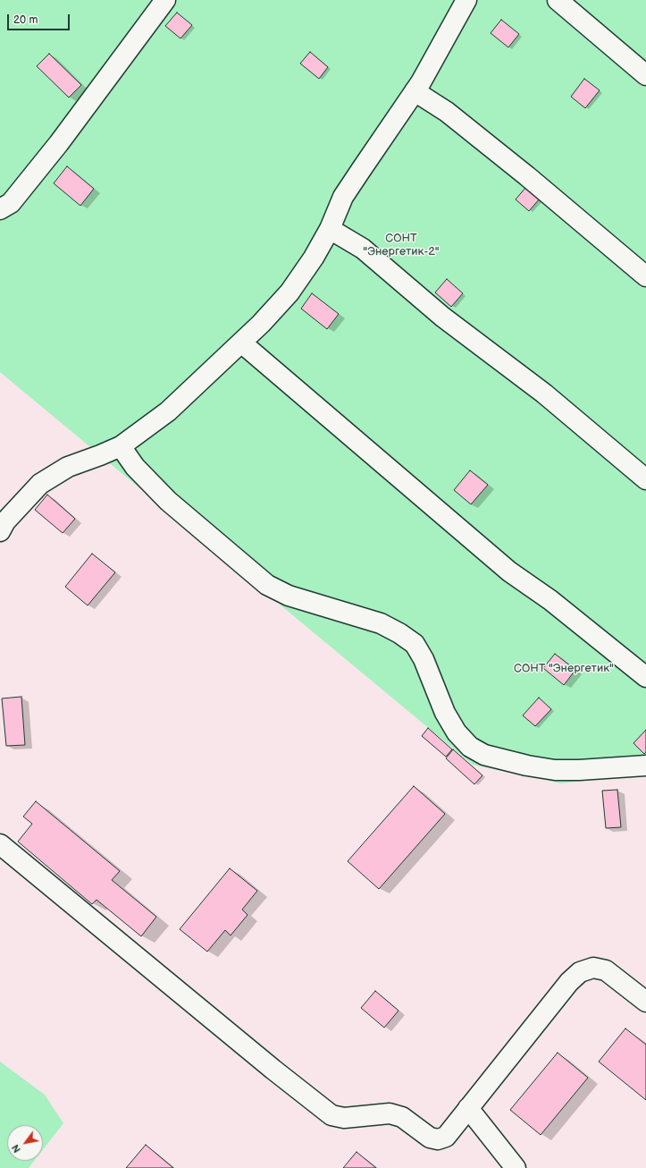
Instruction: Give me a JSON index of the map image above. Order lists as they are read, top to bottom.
{
  "parks": ["СОНТ \"Энергетик-2\"", "СОНТ \"Энергетик\""],
  "scale_bar": "20 m",
  "north": "bottom left"
}
